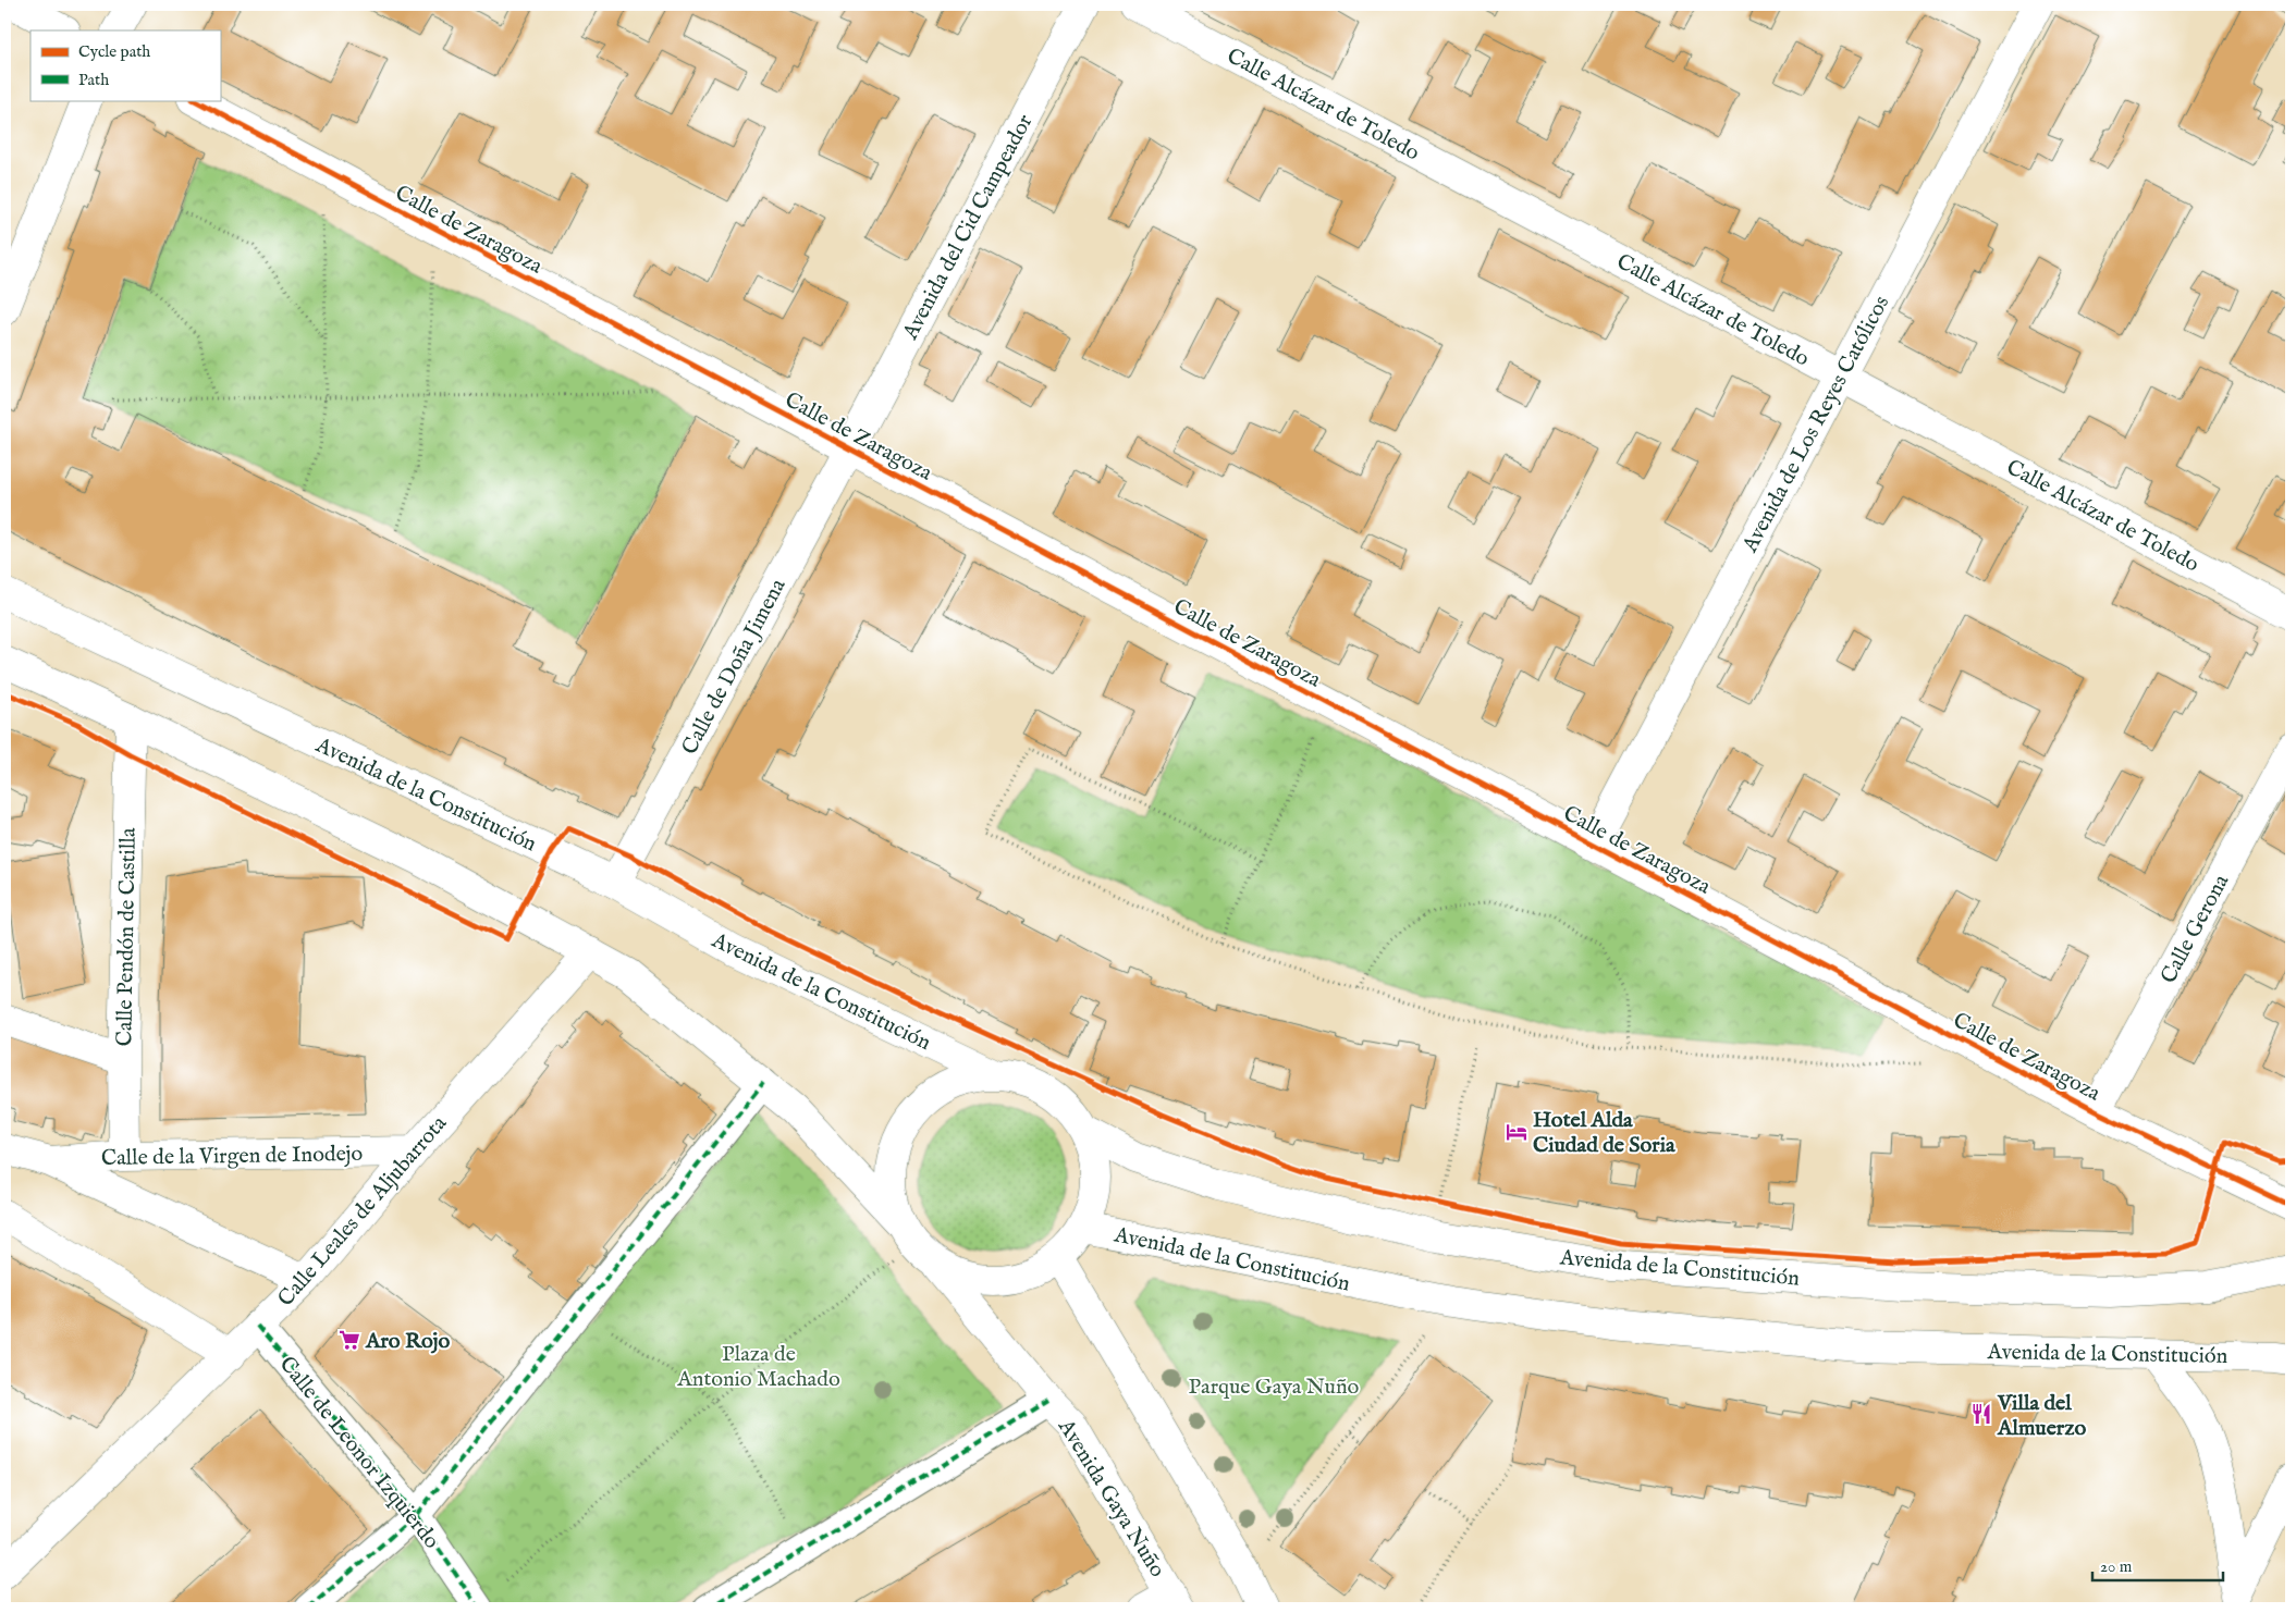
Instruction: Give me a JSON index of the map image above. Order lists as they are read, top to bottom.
{
  "streets": {
    "street": [
      "Calle Alcázar de Toledo",
      "Avenida del Cid Campeador",
      "Calle de Zaragoza",
      "Avenida de Los Reyes Católicos",
      "Calle de Doña Jimena",
      "Avenida de la Constitución",
      "Calle Gerona",
      "Calle Pendón de Castilla",
      "Calle de la Virgen de Inodejo",
      "Calle Leales de Aljubarrota",
      "Calle de Leonor Izquierdo",
      "Avenida Gaya Nuño"
    ]
  },
  "crossings": [
    ["Calle Alcázar de Toledo", "Avenida de Los Reyes Católicos"],
    ["Avenida del Cid Campeador", "Calle de Zaragoza"],
    ["Avenida del Cid Campeador", "Calle de Doña Jimena"],
    ["Calle de Zaragoza", "Avenida de Los Reyes Católicos"],
    ["Calle de Zaragoza", "Calle de Doña Jimena"],
    ["Calle de Zaragoza", "Calle Gerona"],
    ["Calle de Doña Jimena", "Avenida de la Constitución"],
    ["Calle Pendón de Castilla", "Calle de la Virgen de Inodejo"],
    ["Calle de la Virgen de Inodejo", "Calle Leales de Aljubarrota"],
    ["Calle Leales de Aljubarrota", "Calle de Leonor Izquierdo"]
  ],
  "parks": ["Plaza de Antonio Machado", "Parque Gaya Nuño"],
  "places": {
    "hotel": ["Hotel Alda Ciudad de Soria"],
    "supermarket": ["Aro Rojo"],
    "restaurant": ["Villa del Almuerzo"]
  },
  "legend": ["Cycle path", "Path"],
  "scale_bar": "20 m"
}
